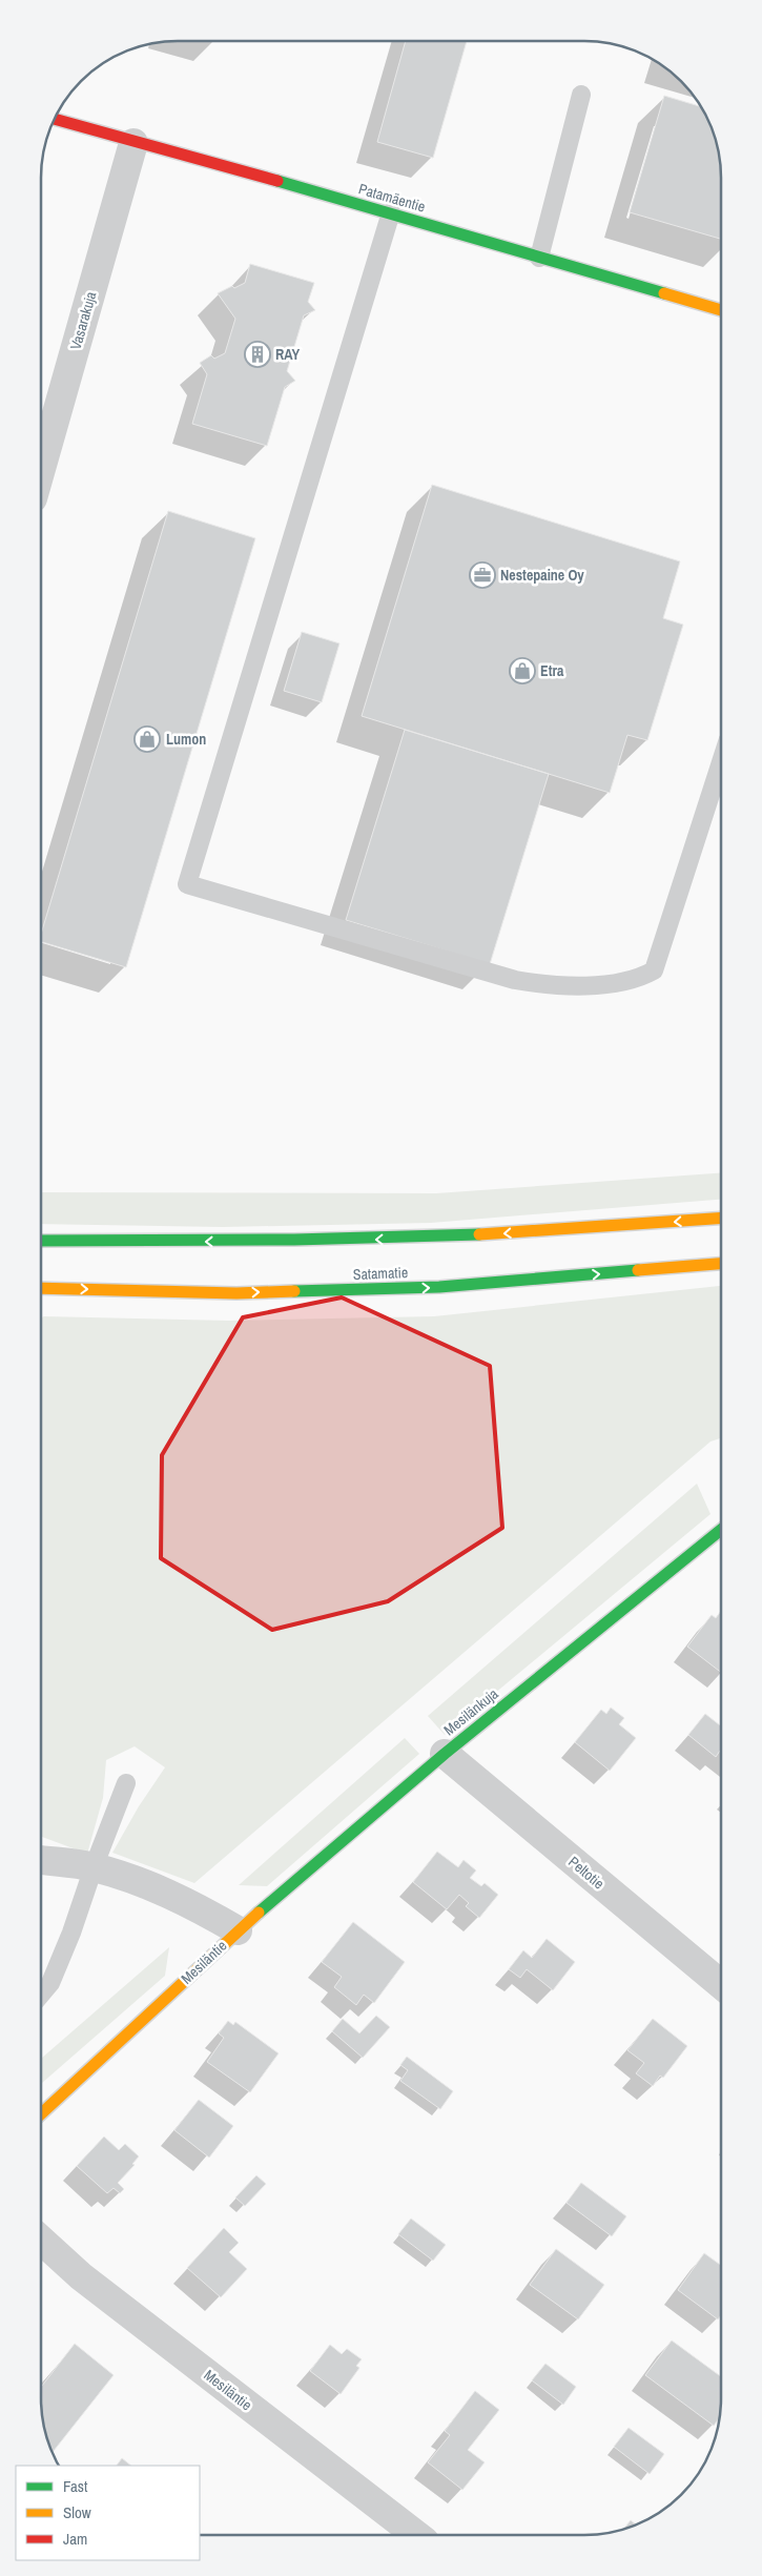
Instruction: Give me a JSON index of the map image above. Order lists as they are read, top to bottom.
{
  "streets": {
    "street": [
      "Patamäentie",
      "Vasarakuja",
      "Satamatie",
      "Mesilänkuja",
      "Peltotie",
      "Mesiläntie"
    ]
  },
  "crossings": [
    ["Patamäentie", "Vasarakuja"],
    ["Mesilänkuja", "Peltotie"],
    ["Mesilänkuja", "Mesiläntie"]
  ],
  "places": {
    "building": ["RAY"],
    "office": ["Nestepaine Oy"],
    "shop": ["Etra", "Lumon"]
  },
  "legend": ["Fast", "Slow", "Jam"]
}
